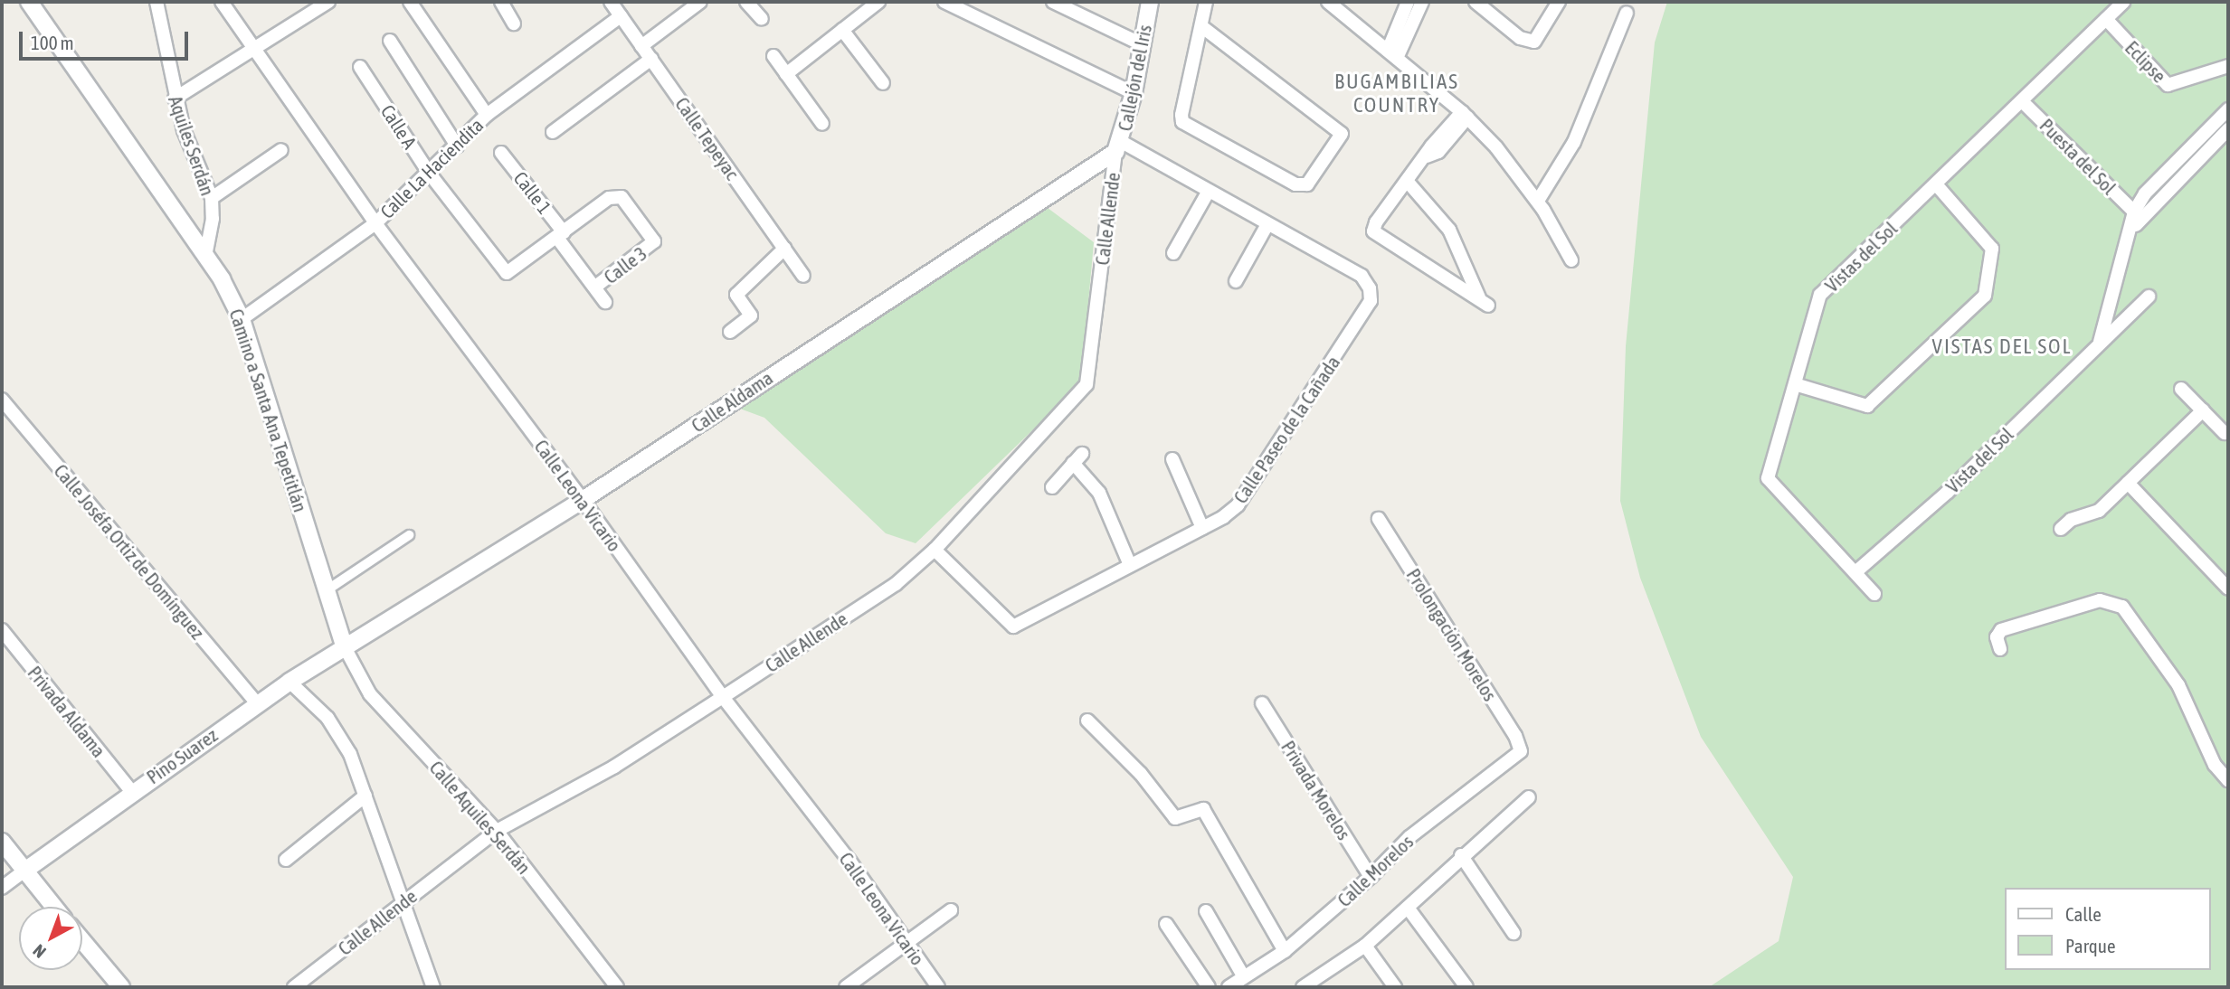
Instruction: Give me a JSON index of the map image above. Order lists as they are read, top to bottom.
{
  "streets": {
    "street": [
      "Eclipse",
      "Callejón del Iris",
      "Calle A",
      "Calle Tepeyac",
      "Aquiles Serdán",
      "Puesta del Sol",
      "Calle La Haciendita",
      "Calle 1",
      "Calle Allende",
      "Vistas del Sol",
      "Calle 3",
      "Calle Aldama",
      "Camino a Santa Ana Tepetitlán",
      "Calle Paseo de la Cañada",
      "Vista del Sol",
      "Calle Leona Vicario",
      "Calle Joséfa Ortiz de Domínguez",
      "Prolongación Morelos",
      "Privada Aldama",
      "Pino Suarez",
      "Privada Morelos",
      "Calle Aquiles Serdán",
      "Calle Morelos"
    ]
  },
  "crossings": [
    ["Eclipse", "Vistas del Sol"],
    ["Callejón del Iris", "Calle Allende"],
    ["Callejón del Iris", "Calle Aldama"],
    ["Callejón del Iris", "Calle Paseo de la Cañada"],
    ["Calle A", "Calle La Haciendita"],
    ["Calle A", "Calle 1"],
    ["Calle A", "Calle 3"],
    ["Calle Tepeyac", "Calle La Haciendita"],
    ["Aquiles Serdán", "Camino a Santa Ana Tepetitlán"],
    ["Puesta del Sol", "Vistas del Sol"],
    ["Calle La Haciendita", "Camino a Santa Ana Tepetitlán"],
    ["Calle La Haciendita", "Calle Leona Vicario"],
    ["Calle 1", "Calle 3"],
    ["Calle Allende", "Calle Aldama"],
    ["Calle Allende", "Calle Paseo de la Cañada"],
    ["Calle Allende", "Calle Leona Vicario"],
    ["Calle Allende", "Calle Aquiles Serdán"],
    ["Vistas del Sol", "Vista del Sol"],
    ["Calle Aldama", "Camino a Santa Ana Tepetitlán"],
    ["Calle Aldama", "Calle Paseo de la Cañada"],
    ["Calle Aldama", "Calle Leona Vicario"],
    ["Calle Aldama", "Pino Suarez"],
    ["Calle Aldama", "Calle Aquiles Serdán"],
    ["Camino a Santa Ana Tepetitlán", "Pino Suarez"],
    ["Camino a Santa Ana Tepetitlán", "Calle Aquiles Serdán"],
    ["Calle Joséfa Ortiz de Domínguez", "Pino Suarez"],
    ["Prolongación Morelos", "Calle Morelos"],
    ["Privada Aldama", "Pino Suarez"],
    ["Pino Suarez", "Calle Aquiles Serdán"],
    ["Privada Morelos", "Calle Morelos"]
  ],
  "districts": ["BUGAMBILIAS COUNTRY", "VISTAS DEL SOL"],
  "legend": ["Calle", "Parque"],
  "scale_bar": "100 m",
  "north": "bottom left"
}
